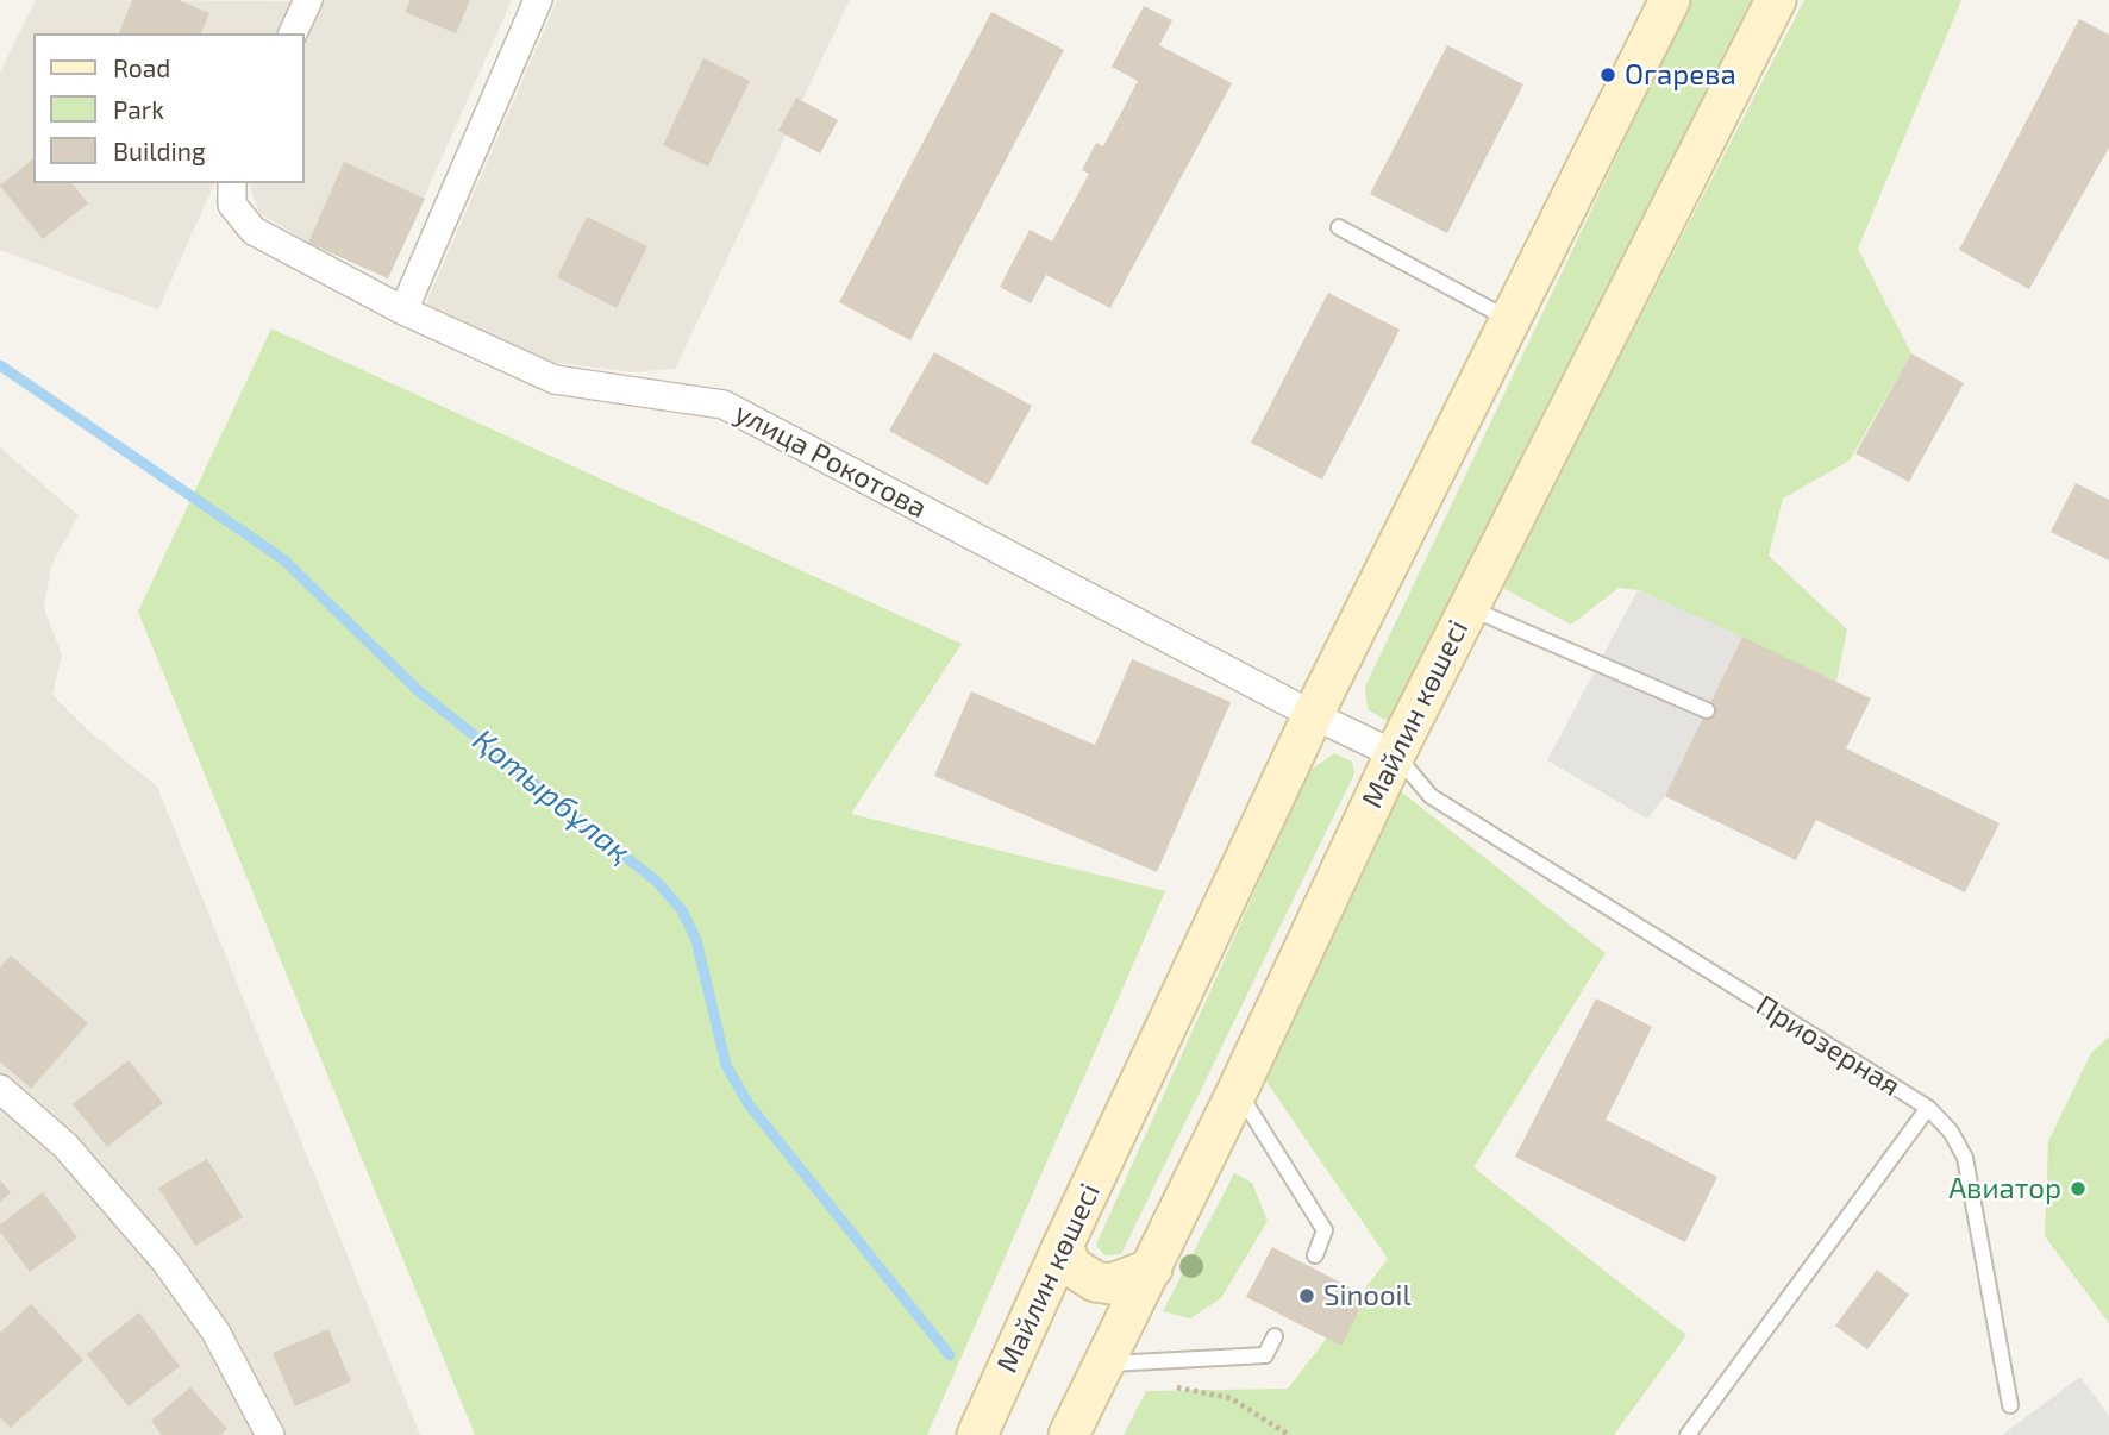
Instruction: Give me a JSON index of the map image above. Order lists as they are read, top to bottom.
{
  "streets": {
    "main road": ["Майлин көшесі"],
    "street": ["улица Рокотова"],
    "lane": ["Приозерная"]
  },
  "crossings": [
    ["улица Рокотова", "Майлин көшесі"],
    ["улица Рокотова", "Приозерная"],
    ["Майлин көшесі", "Приозерная"]
  ],
  "water": ["Қотырбұлақ"],
  "places": ["Огарева", "Авиатор", "Sinooil"],
  "legend": ["Road", "Park", "Building"]
}
